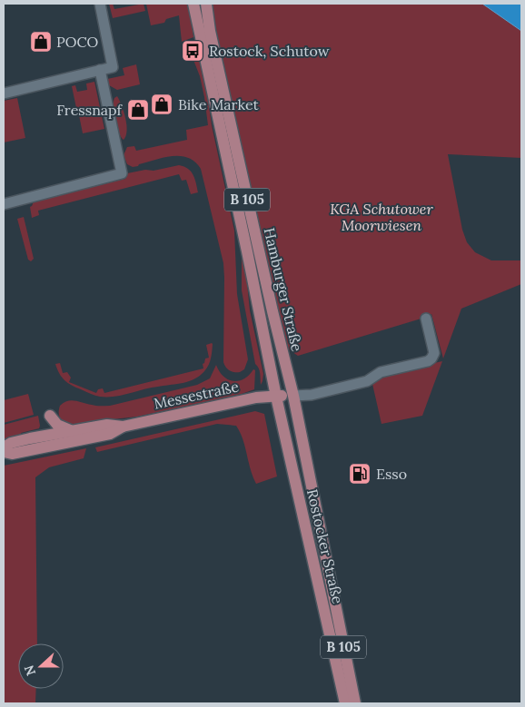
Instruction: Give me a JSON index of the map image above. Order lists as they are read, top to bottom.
{
  "streets": {
    "main road": [
      "B 105",
      "Hamburger Straße",
      "Messestraße",
      "Rostocker Straße"
    ]
  },
  "crossings": [
    ["Hamburger Straße", "Messestraße"],
    ["Hamburger Straße", "Rostocker Straße"],
    ["Messestraße", "Rostocker Straße"]
  ],
  "parks": ["KGA Schutower Moorwiesen"],
  "places": {
    "shop": ["POCO", "Bike Market", "Fressnapf"],
    "bus stop": ["Rostock, Schutow"],
    "fuel station": ["Esso"]
  },
  "north": "left"
}
